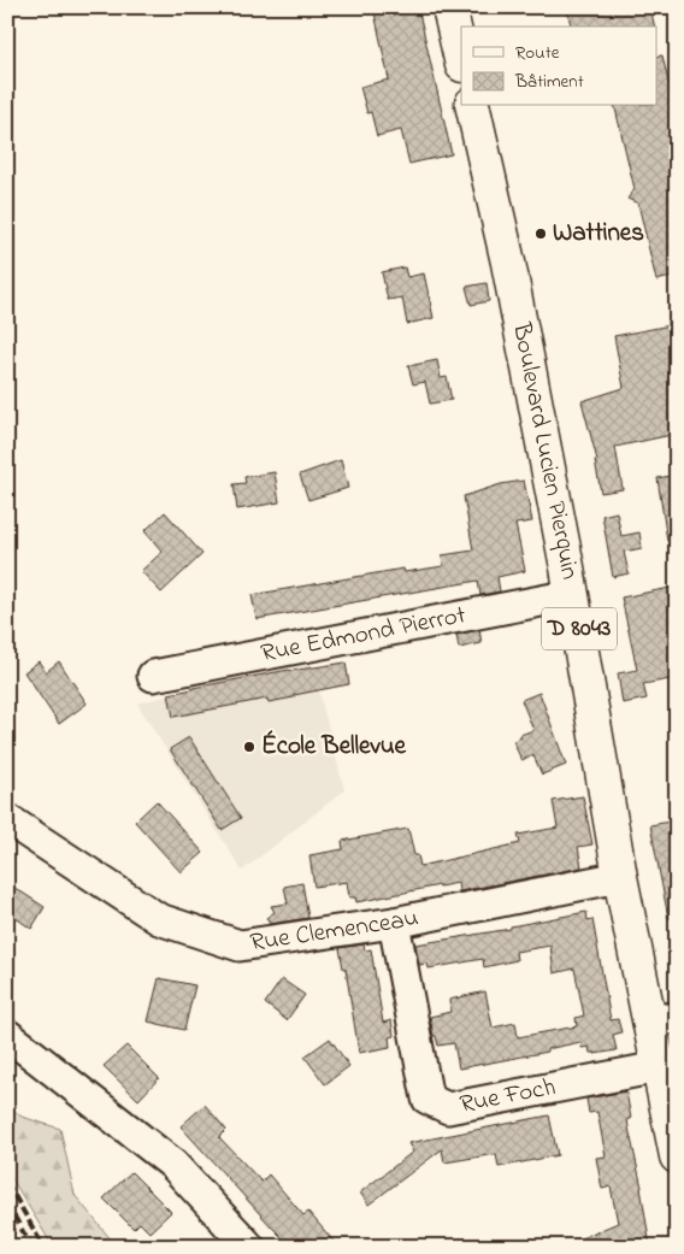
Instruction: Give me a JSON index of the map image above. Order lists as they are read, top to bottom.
{
  "streets": {
    "main road": ["Boulevard Lucien Pierquin", "D 8043"],
    "street": ["Rue Edmond Pierrot", "Rue Clemenceau", "Rue Foch"]
  },
  "crossings": [
    ["Boulevard Lucien Pierquin", "Rue Edmond Pierrot"],
    ["Boulevard Lucien Pierquin", "Rue Clemenceau"],
    ["Boulevard Lucien Pierquin", "Rue Foch"],
    ["Rue Clemenceau", "Rue Foch"]
  ],
  "places": ["Wattines", "École Bellevue"],
  "legend": ["Route", "Bâtiment"]
}
